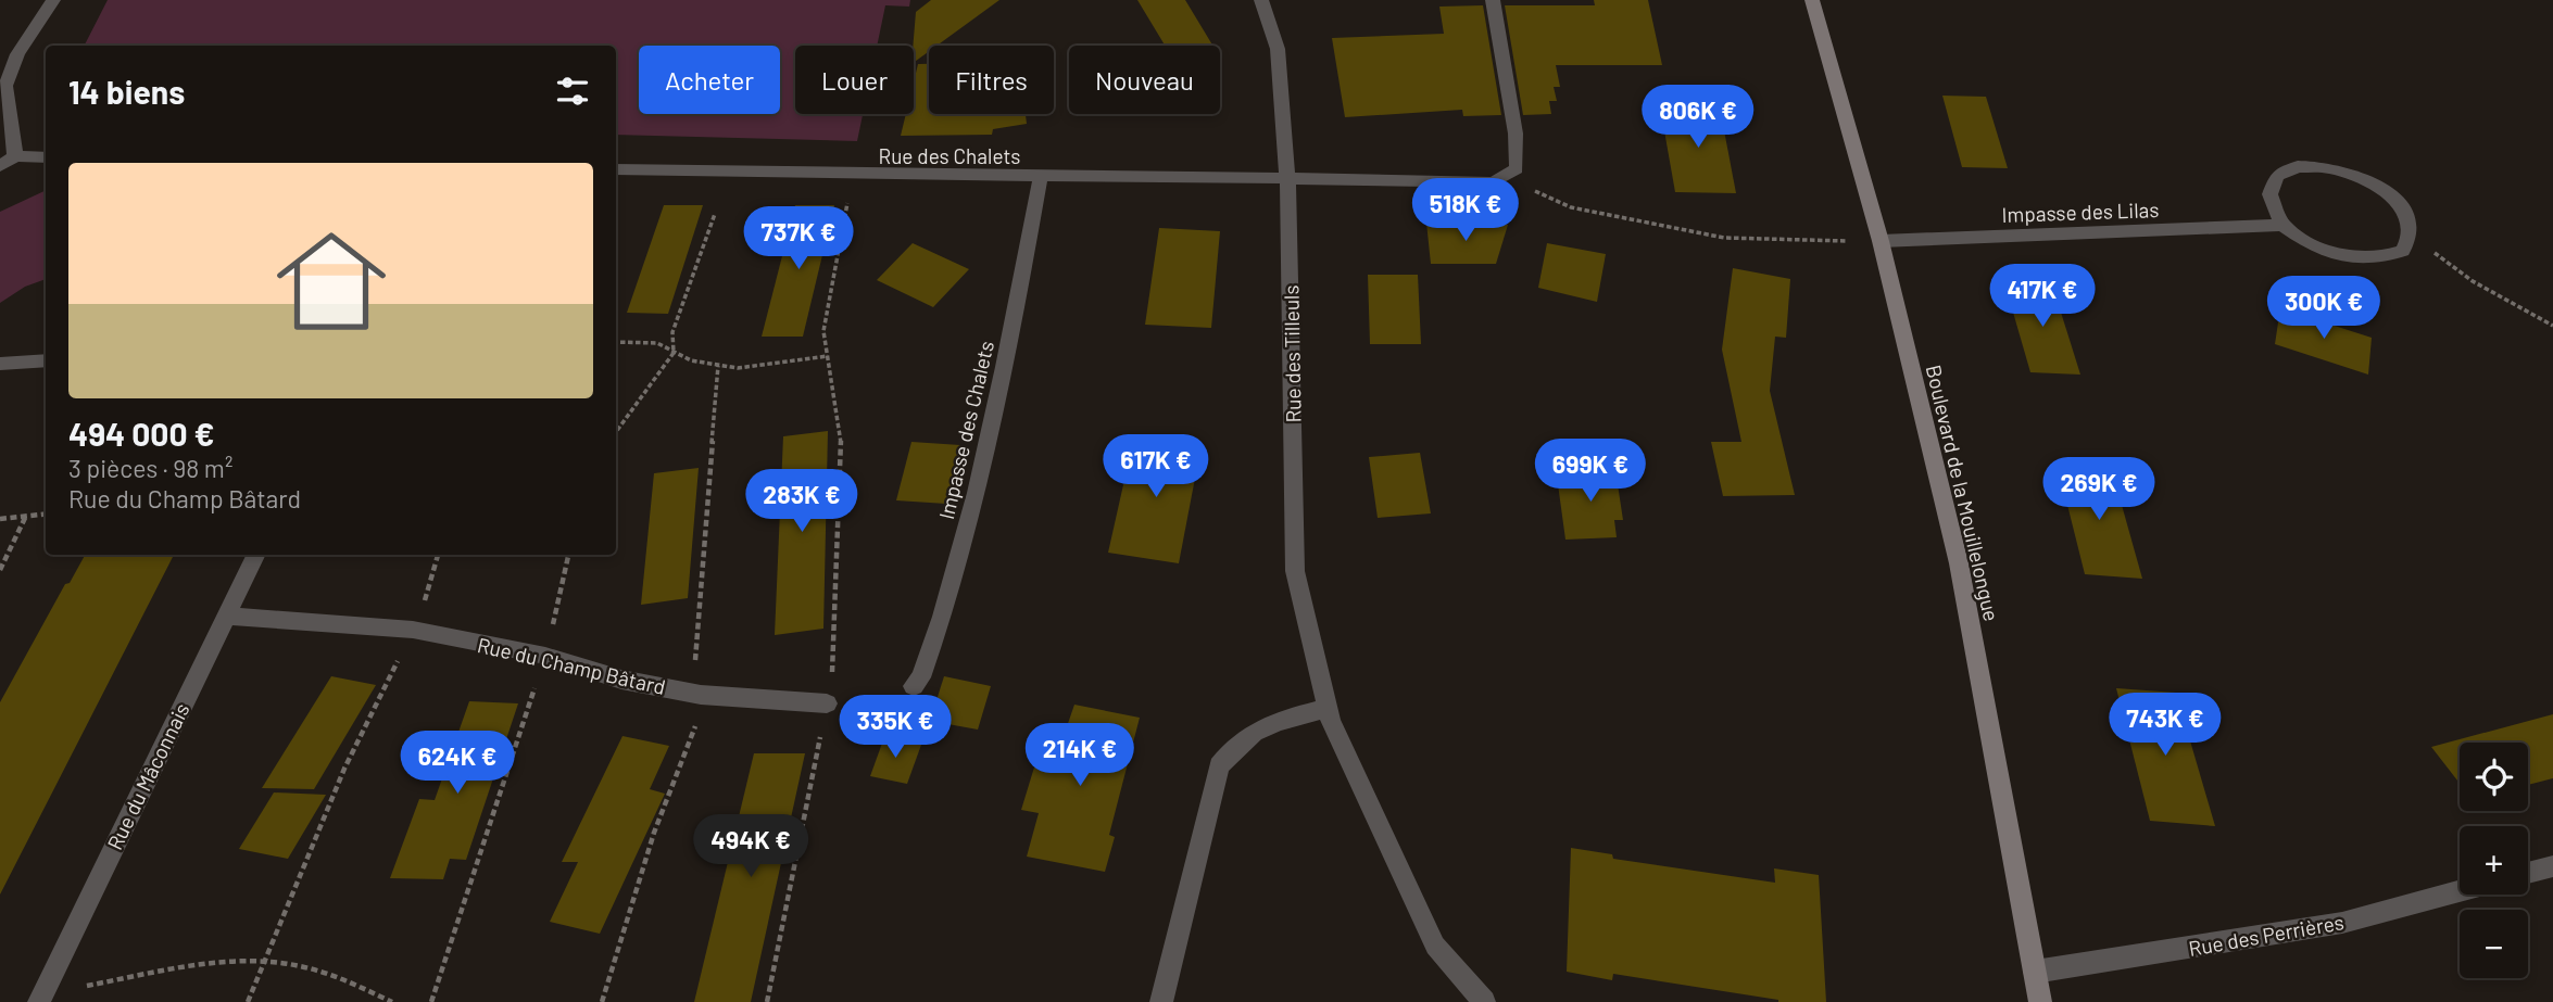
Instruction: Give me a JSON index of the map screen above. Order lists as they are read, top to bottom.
{
  "streets": {
    "main road": ["Boulevard de la Mouillelongue"],
    "street": [
      "Rue des Chalets",
      "Impasse des Lilas",
      "Rue des Tilleuls",
      "Impasse des Chalets",
      "Rue du Champ Bâtard",
      "Rue du Mâconnais",
      "Rue des Perrières"
    ]
  },
  "crossings": [
    ["Rue des Chalets", "Rue des Tilleuls"],
    ["Rue des Chalets", "Impasse des Chalets"],
    ["Impasse des Lilas", "Boulevard de la Mouillelongue"],
    ["Boulevard de la Mouillelongue", "Rue des Perrières"],
    ["Rue du Champ Bâtard", "Rue du Mâconnais"]
  ],
  "page": {
    "chip": [
      "Acheter",
      "Louer",
      "Filtres",
      "Nouveau"
    ],
    "heading": "14 biens",
    "price": [
      "806K €",
      "518K €",
      "737K €",
      "417K €",
      "300K €",
      "617K €",
      "699K €",
      "269K €",
      "283K €",
      "743K €",
      "335K €",
      "214K €",
      "624K €",
      "494K €"
    ],
    "list": [
      {
        "name": "494 000 €",
        "note": "3 pièces · 98 m² · Rue du Champ Bâtard"
      }
    ],
    "map_buttons": ["+", "−"]
  }
}
